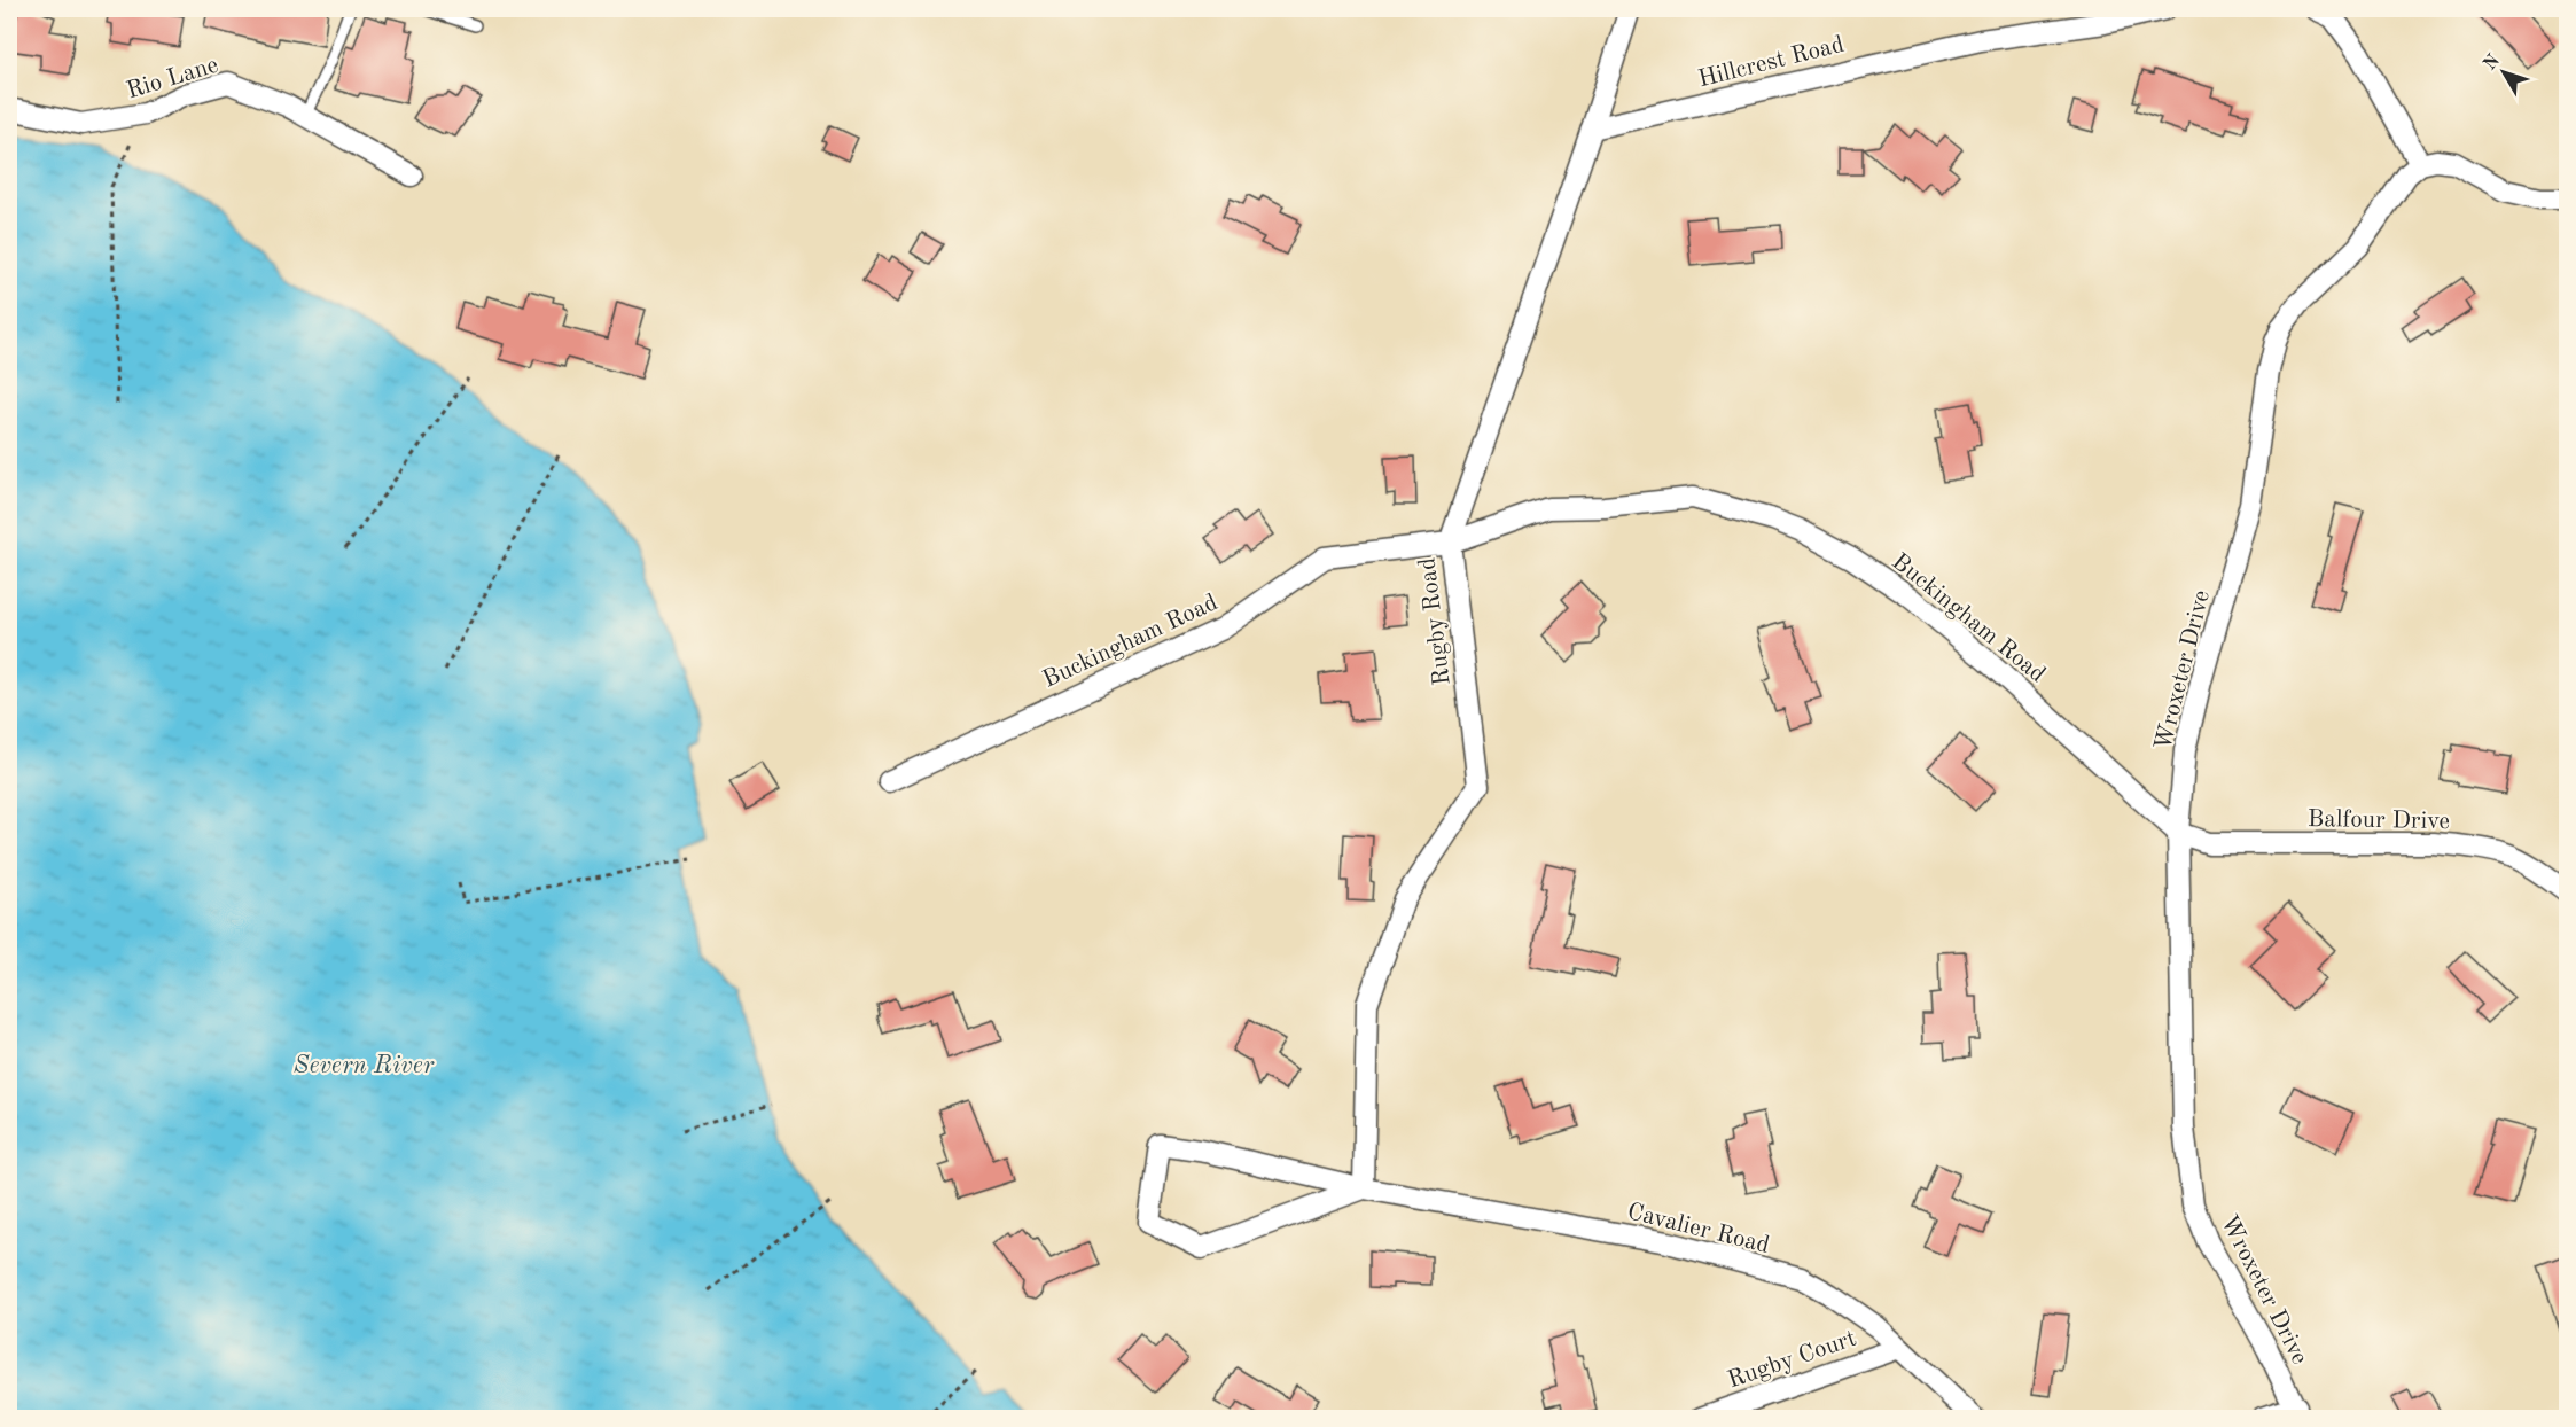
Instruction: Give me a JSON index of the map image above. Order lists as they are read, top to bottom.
{
  "streets": {
    "street": [
      "Hillcrest Road",
      "Rio Lane",
      "Buckingham Road",
      "Rugby Road",
      "Wroxeter Drive",
      "Balfour Drive",
      "Cavalier Road",
      "Rugby Court"
    ]
  },
  "crossings": [
    ["Hillcrest Road", "Rugby Road"],
    ["Buckingham Road", "Rugby Road"],
    ["Buckingham Road", "Wroxeter Drive"],
    ["Buckingham Road", "Balfour Drive"],
    ["Rugby Road", "Cavalier Road"],
    ["Wroxeter Drive", "Balfour Drive"],
    ["Cavalier Road", "Rugby Court"]
  ],
  "water": ["Severn River"],
  "north": "top left"
}
